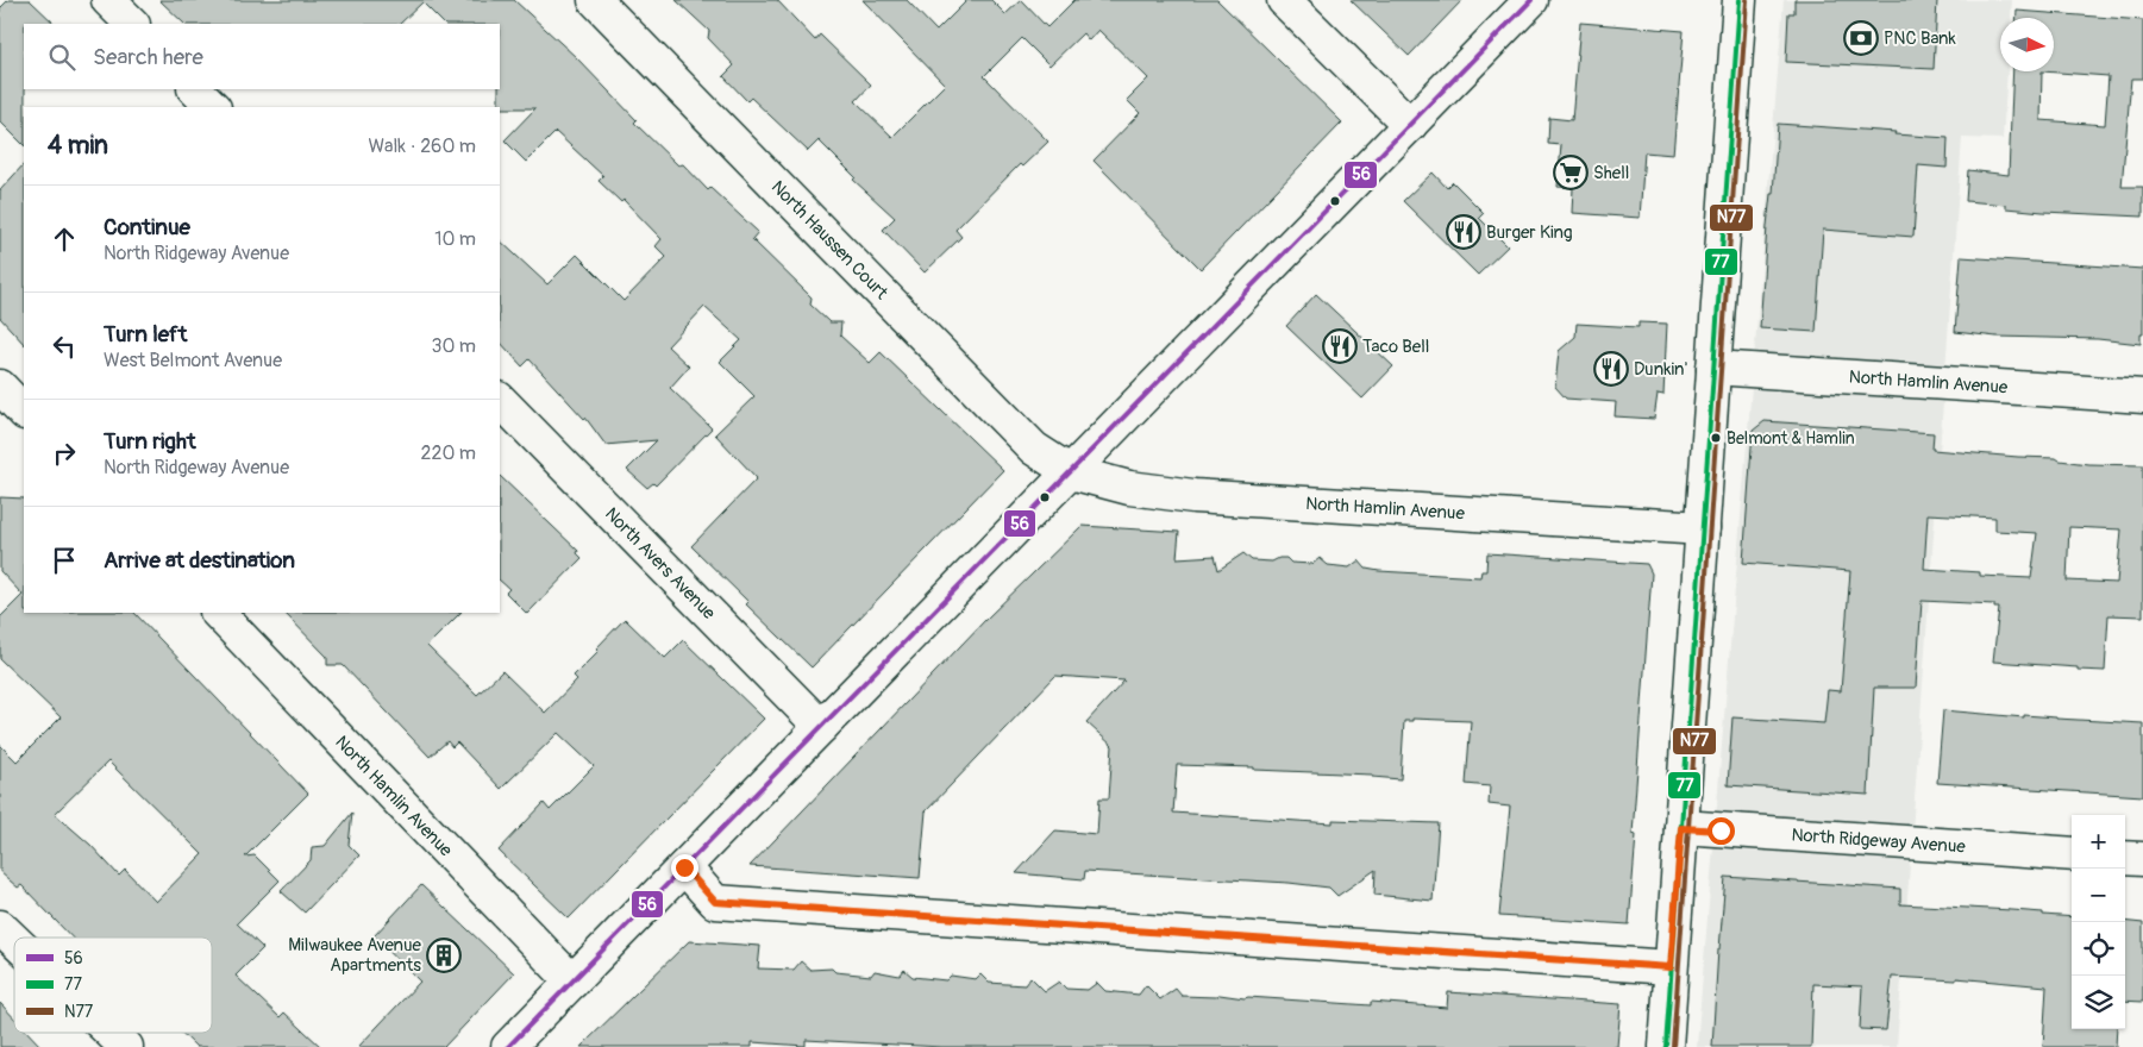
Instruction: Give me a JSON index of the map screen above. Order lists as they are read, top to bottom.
{
  "streets": {
    "street": [
      "North Haussen Court",
      "North Hamlin Avenue",
      "North Avers Avenue",
      "North Ridgeway Avenue"
    ]
  },
  "crossings": [
    ["North Haussen Court", "North Hamlin Avenue"]
  ],
  "places": {
    "bank": ["PNC Bank"],
    "supermarket": ["Shell"],
    "restaurant": ["Burger King", "Taco Bell", "Dunkin'"],
    "other": ["Belmont & Hamlin"],
    "building": ["Milwaukee Avenue Apartments"]
  },
  "lines": ["transit line 56", "transit line 77", "transit line N77"],
  "legend": ["56", "77", "N77"],
  "north": "right",
  "page": {
    "search": "Search here",
    "heading": ["4 min", "Walk · 260 m"],
    "list": [
      ["Continue", "North Ridgeway Avenue", "10 m"],
      ["Turn left", "West Belmont Avenue", "30 m"],
      ["Turn right", "North Ridgeway Avenue", "220 m"],
      "Arrive at destination"
    ],
    "map_buttons": ["+", "−"]
  }
}
